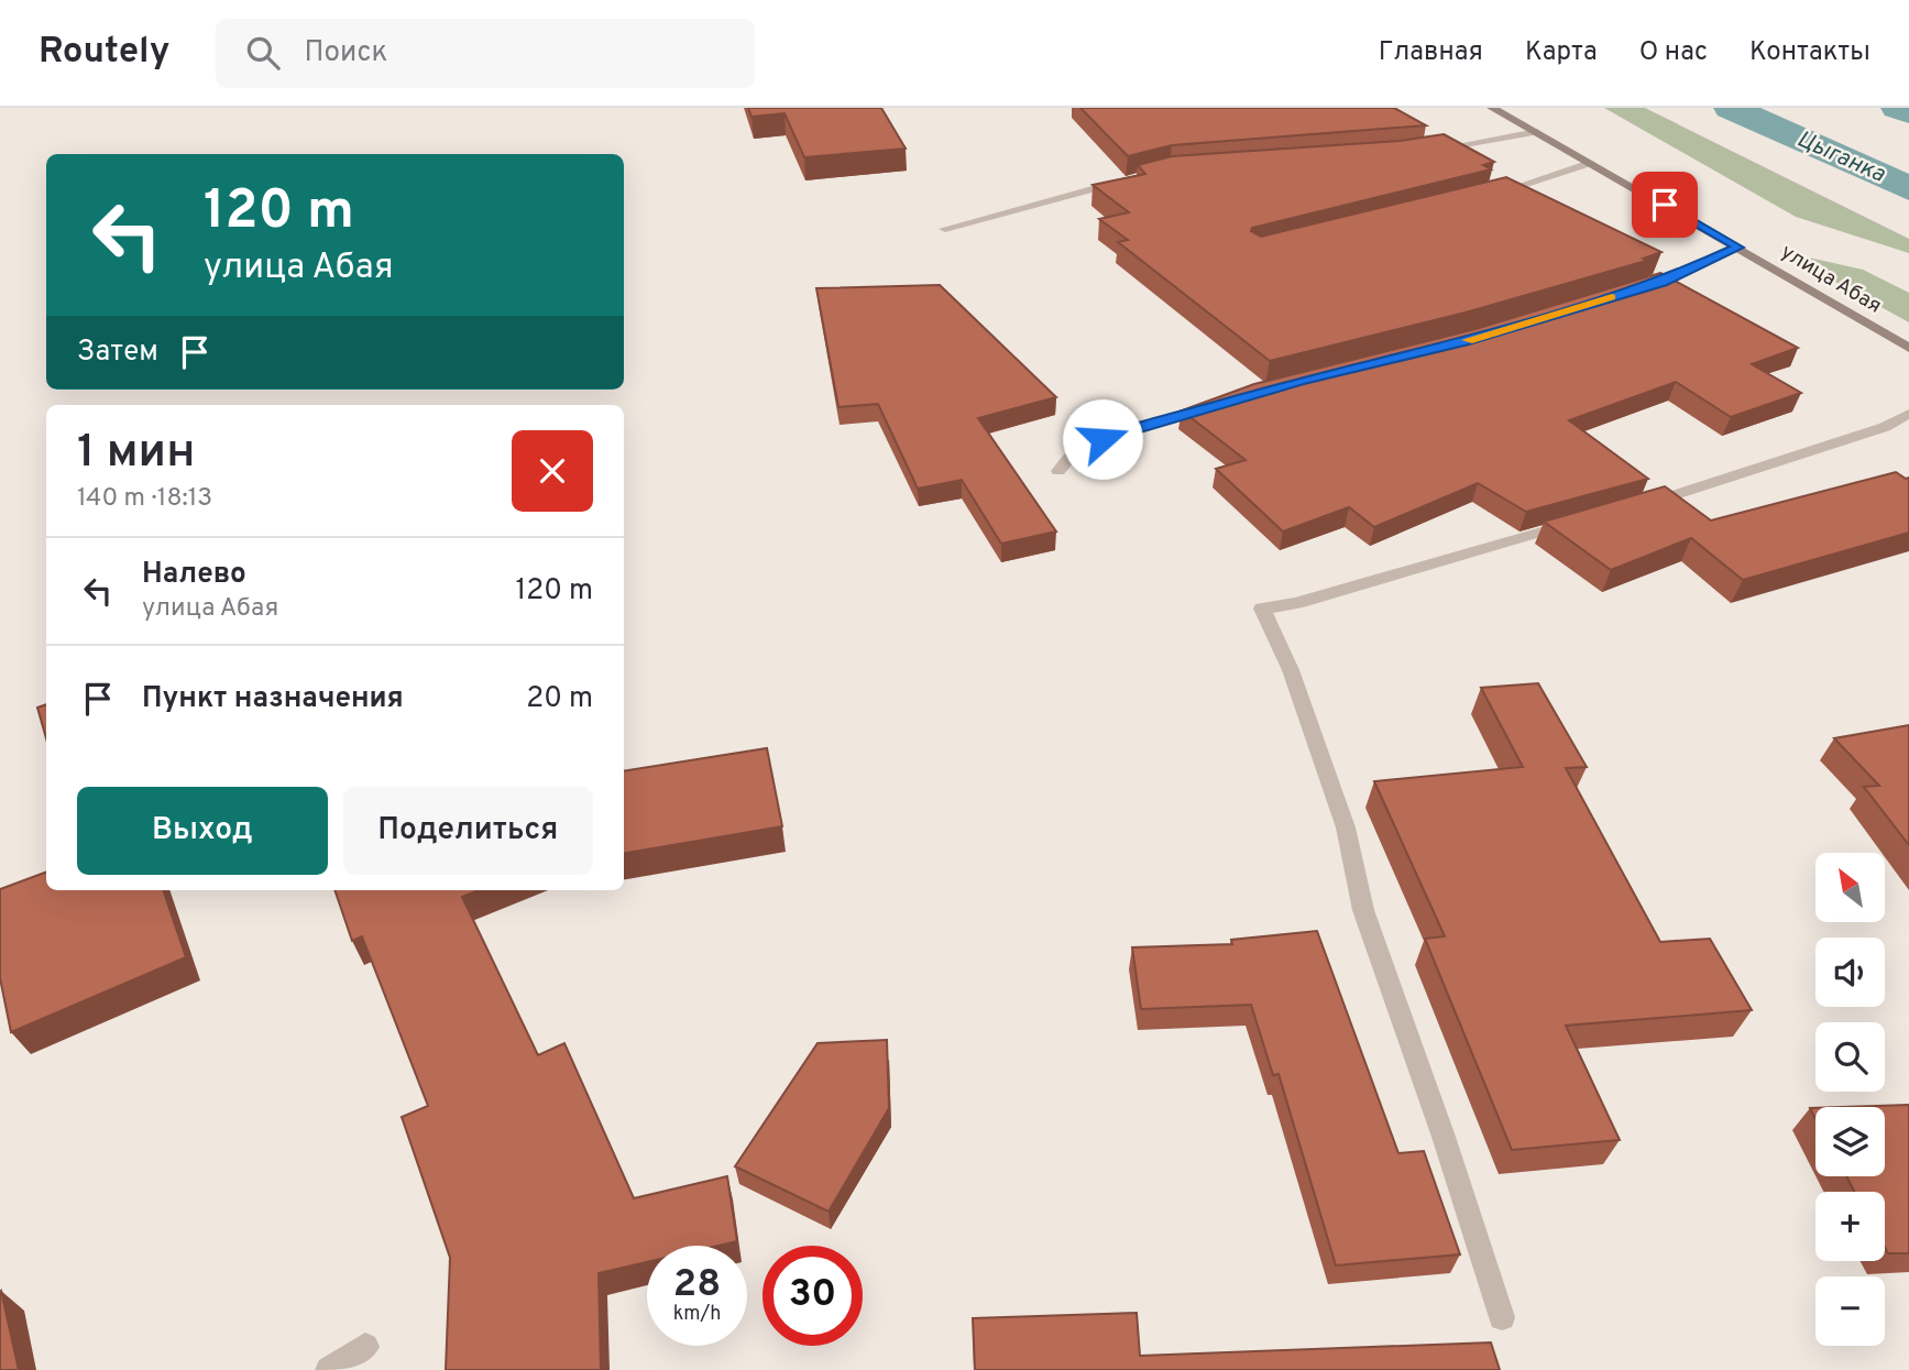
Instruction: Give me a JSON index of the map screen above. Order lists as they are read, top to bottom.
{
  "streets": {
    "street": ["улица Абая"]
  },
  "water": ["Цыганка"],
  "north": "top left",
  "page": {
    "header": "Routely",
    "search": "Поиск",
    "nav": [
      "Главная",
      "Карта",
      "О нас",
      "Контакты"
    ],
    "turn": ["120 m", "улица Абая"],
    "then": "Затем",
    "heading": ["1 мин", "140 m · 18:13"],
    "list": [
      {
        "name": "Налево",
        "note": "улица Абая",
        "value": "120 m"
      },
      {
        "name": "Пункт назначения",
        "value": "20 m"
      }
    ],
    "buttons": ["Выход", "Поделиться"],
    "map_buttons": ["+", "−"],
    "speed": "28 km/h",
    "limit": "30"
  }
}
